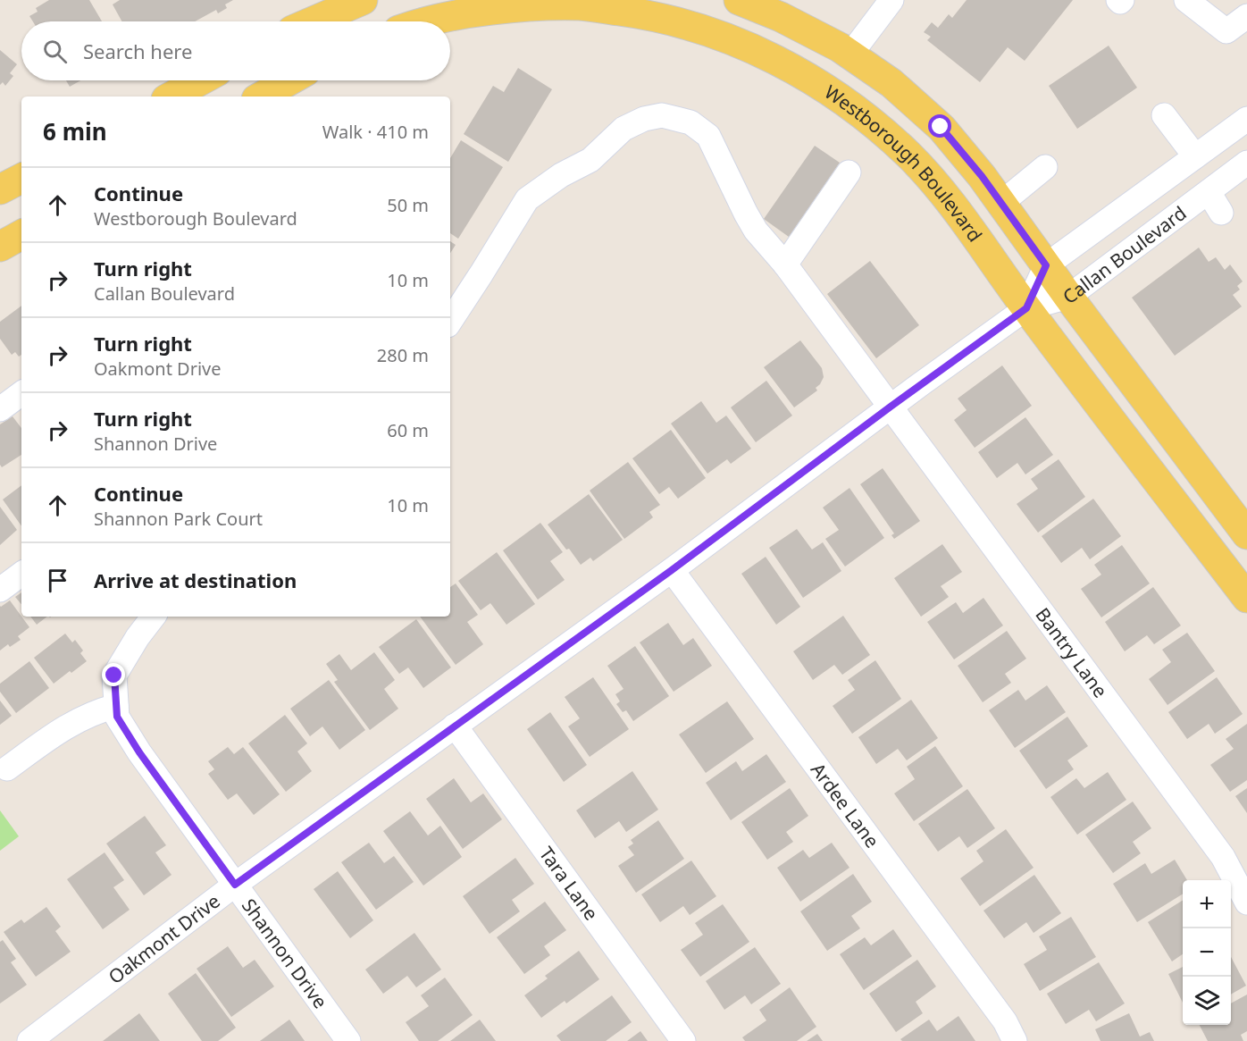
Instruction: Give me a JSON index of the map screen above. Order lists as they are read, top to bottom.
{
  "streets": {
    "main road": ["Westborough Boulevard"],
    "street": [
      "Callan Boulevard",
      "Bantry Lane",
      "Ardee Lane",
      "Tara Lane",
      "Oakmont Drive",
      "Shannon Drive"
    ]
  },
  "crossings": [
    ["Westborough Boulevard", "Callan Boulevard"],
    ["Westborough Boulevard", "Oakmont Drive"],
    ["Callan Boulevard", "Oakmont Drive"],
    ["Bantry Lane", "Oakmont Drive"],
    ["Ardee Lane", "Oakmont Drive"],
    ["Tara Lane", "Oakmont Drive"],
    ["Oakmont Drive", "Shannon Drive"]
  ],
  "page": {
    "search": "Search here",
    "heading": ["6 min", "Walk · 410 m"],
    "list": [
      ["Continue", "Westborough Boulevard", "50 m"],
      ["Turn right", "Callan Boulevard", "10 m"],
      ["Turn right", "Oakmont Drive", "280 m"],
      ["Turn right", "Shannon Drive", "60 m"],
      ["Continue", "Shannon Park Court", "10 m"],
      "Arrive at destination"
    ],
    "map_buttons": ["+", "−"]
  }
}
